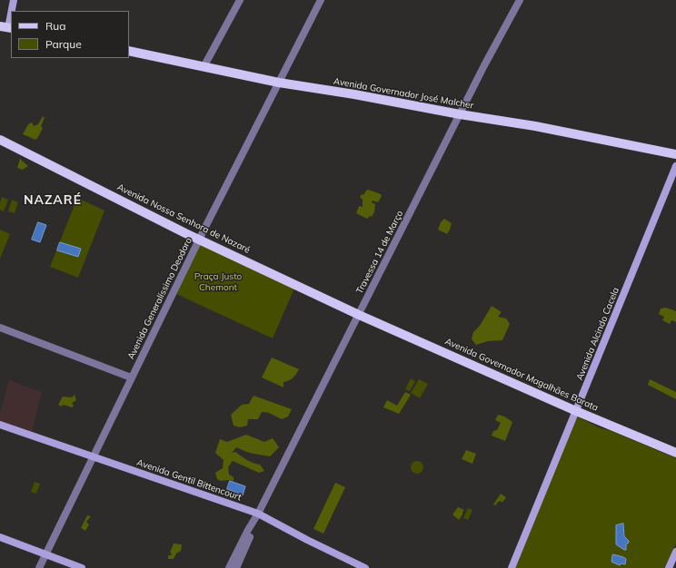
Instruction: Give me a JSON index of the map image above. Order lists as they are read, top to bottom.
{
  "streets": {
    "main road": [
      "Avenida Governador José Malcher",
      "Avenida Nossa Senhora de Nazaré",
      "Avenida Alcindo Cacela",
      "Avenida Governador Magalhães Barata",
      "Avenida Gentil Bittencourt"
    ],
    "street": ["Travessa 14 de Março", "Avenida Generalíssimo Deodoro"]
  },
  "crossings": [
    ["Avenida Governador José Malcher", "Travessa 14 de Março"],
    ["Avenida Governador José Malcher", "Avenida Generalíssimo Deodoro"],
    ["Avenida Nossa Senhora de Nazaré", "Travessa 14 de Março"],
    ["Avenida Nossa Senhora de Nazaré", "Avenida Generalíssimo Deodoro"],
    ["Avenida Nossa Senhora de Nazaré", "Avenida Governador Magalhães Barata"],
    ["Travessa 14 de Março", "Avenida Governador Magalhães Barata"],
    ["Travessa 14 de Março", "Avenida Gentil Bittencourt"],
    ["Avenida Generalíssimo Deodoro", "Avenida Gentil Bittencourt"],
    ["Avenida Alcindo Cacela", "Avenida Governador Magalhães Barata"]
  ],
  "districts": ["NAZARÉ"],
  "parks": ["Praça Justo Chemont"],
  "legend": ["Rua", "Parque"]
}
